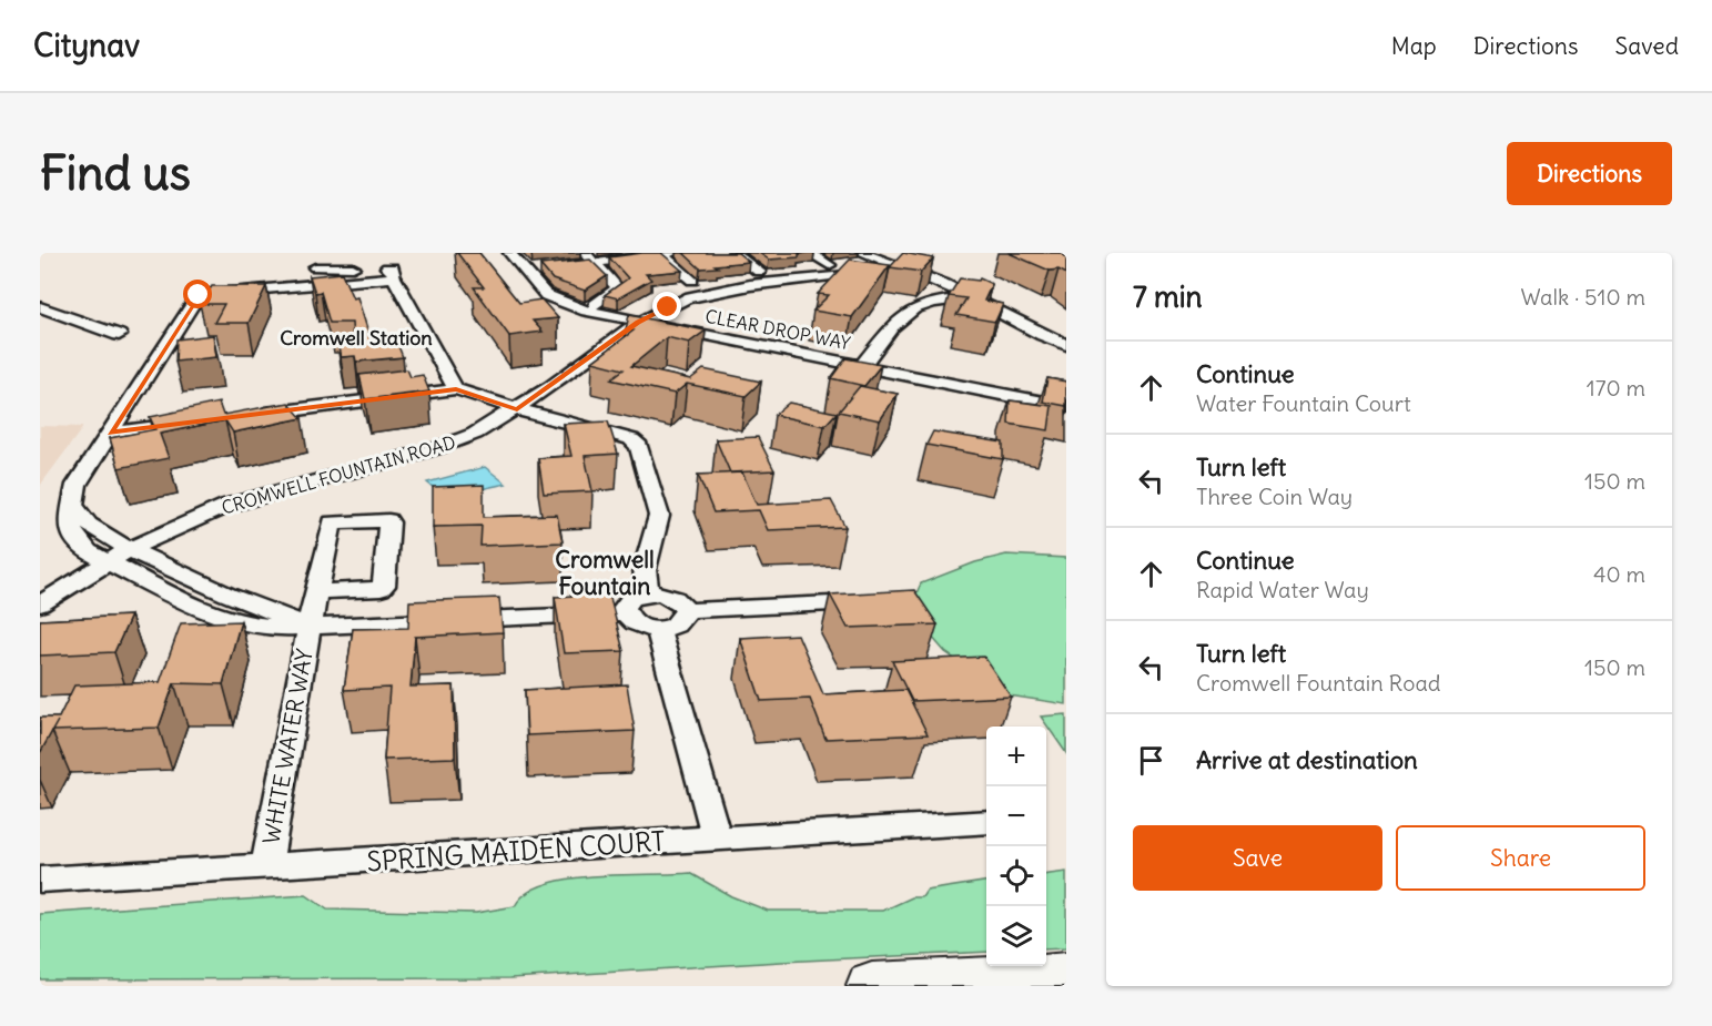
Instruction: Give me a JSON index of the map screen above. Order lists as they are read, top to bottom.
{
  "streets": {
    "street": [
      "CLEAR DROP WAY",
      "CROMWELL FOUNTAIN ROAD",
      "WHITE WATER WAY",
      "SPRING MAIDEN COURT"
    ]
  },
  "crossings": [
    ["CLEAR DROP WAY", "CROMWELL FOUNTAIN ROAD"],
    ["WHITE WATER WAY", "SPRING MAIDEN COURT"]
  ],
  "districts": ["Cromwell Station", "Cromwell Fountain"],
  "page": {
    "header": "Citynav",
    "nav": ["Map", "Directions", "Saved"],
    "buttons": [
      "Directions",
      ["Save", "Share"]
    ],
    "title": "Find us",
    "heading": ["7 min", "Walk · 510 m"],
    "list": [
      ["Continue", "Water Fountain Court", "170 m"],
      ["Turn left", "Three Coin Way", "150 m"],
      ["Continue", "Rapid Water Way", "40 m"],
      ["Turn left", "Cromwell Fountain Road", "150 m"],
      "Arrive at destination"
    ],
    "map_buttons": ["+", "−"]
  }
}
